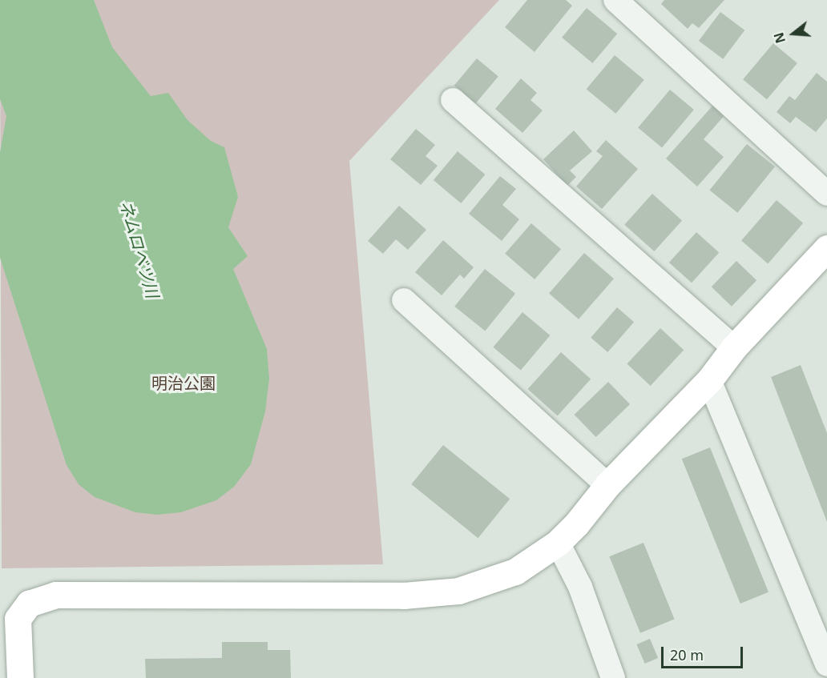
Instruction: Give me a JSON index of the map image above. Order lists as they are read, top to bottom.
{
  "water": ["ネムロベツ川"],
  "parks": ["明治公園"],
  "scale_bar": "20 m",
  "north": "left"
}
